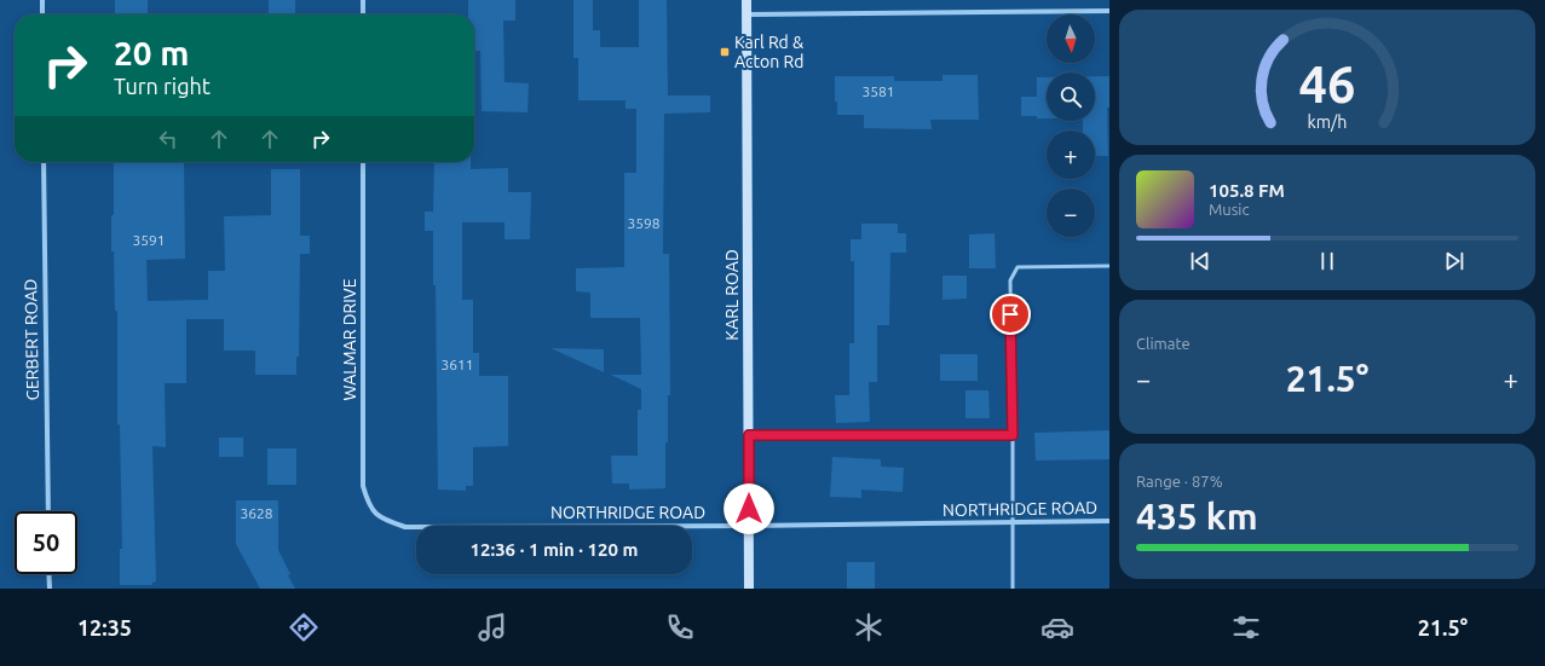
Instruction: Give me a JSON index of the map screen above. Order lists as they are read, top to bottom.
{
  "streets": {
    "main road": ["KARL ROAD"],
    "street": ["GERBERT ROAD", "WALMAR DRIVE", "NORTHRIDGE ROAD"]
  },
  "crossings": [
    ["KARL ROAD", "NORTHRIDGE ROAD"],
    ["WALMAR DRIVE", "NORTHRIDGE ROAD"]
  ],
  "places": {
    "transit": ["Karl Rd & Acton Rd"]
  },
  "house_numbers": [
    "3581",
    "3598",
    "3591",
    "3611",
    "3628"
  ],
  "north": "bottom",
  "page": {
    "map_buttons": ["+", "−"],
    "turn": ["20 m", "Turn right"],
    "song": ["105.8 FM", "Music"],
    "tile": [
      "Climate",
      ["Range · 87%", "435 km"]
    ],
    "heat": ["−", "21.5°", "+"],
    "limit": "50",
    "trip": "12:36 · 1 min · 120 m",
    "tabs": ["12:35", "21.5°"],
    "gauge": ["46", "km/h"]
  }
}
